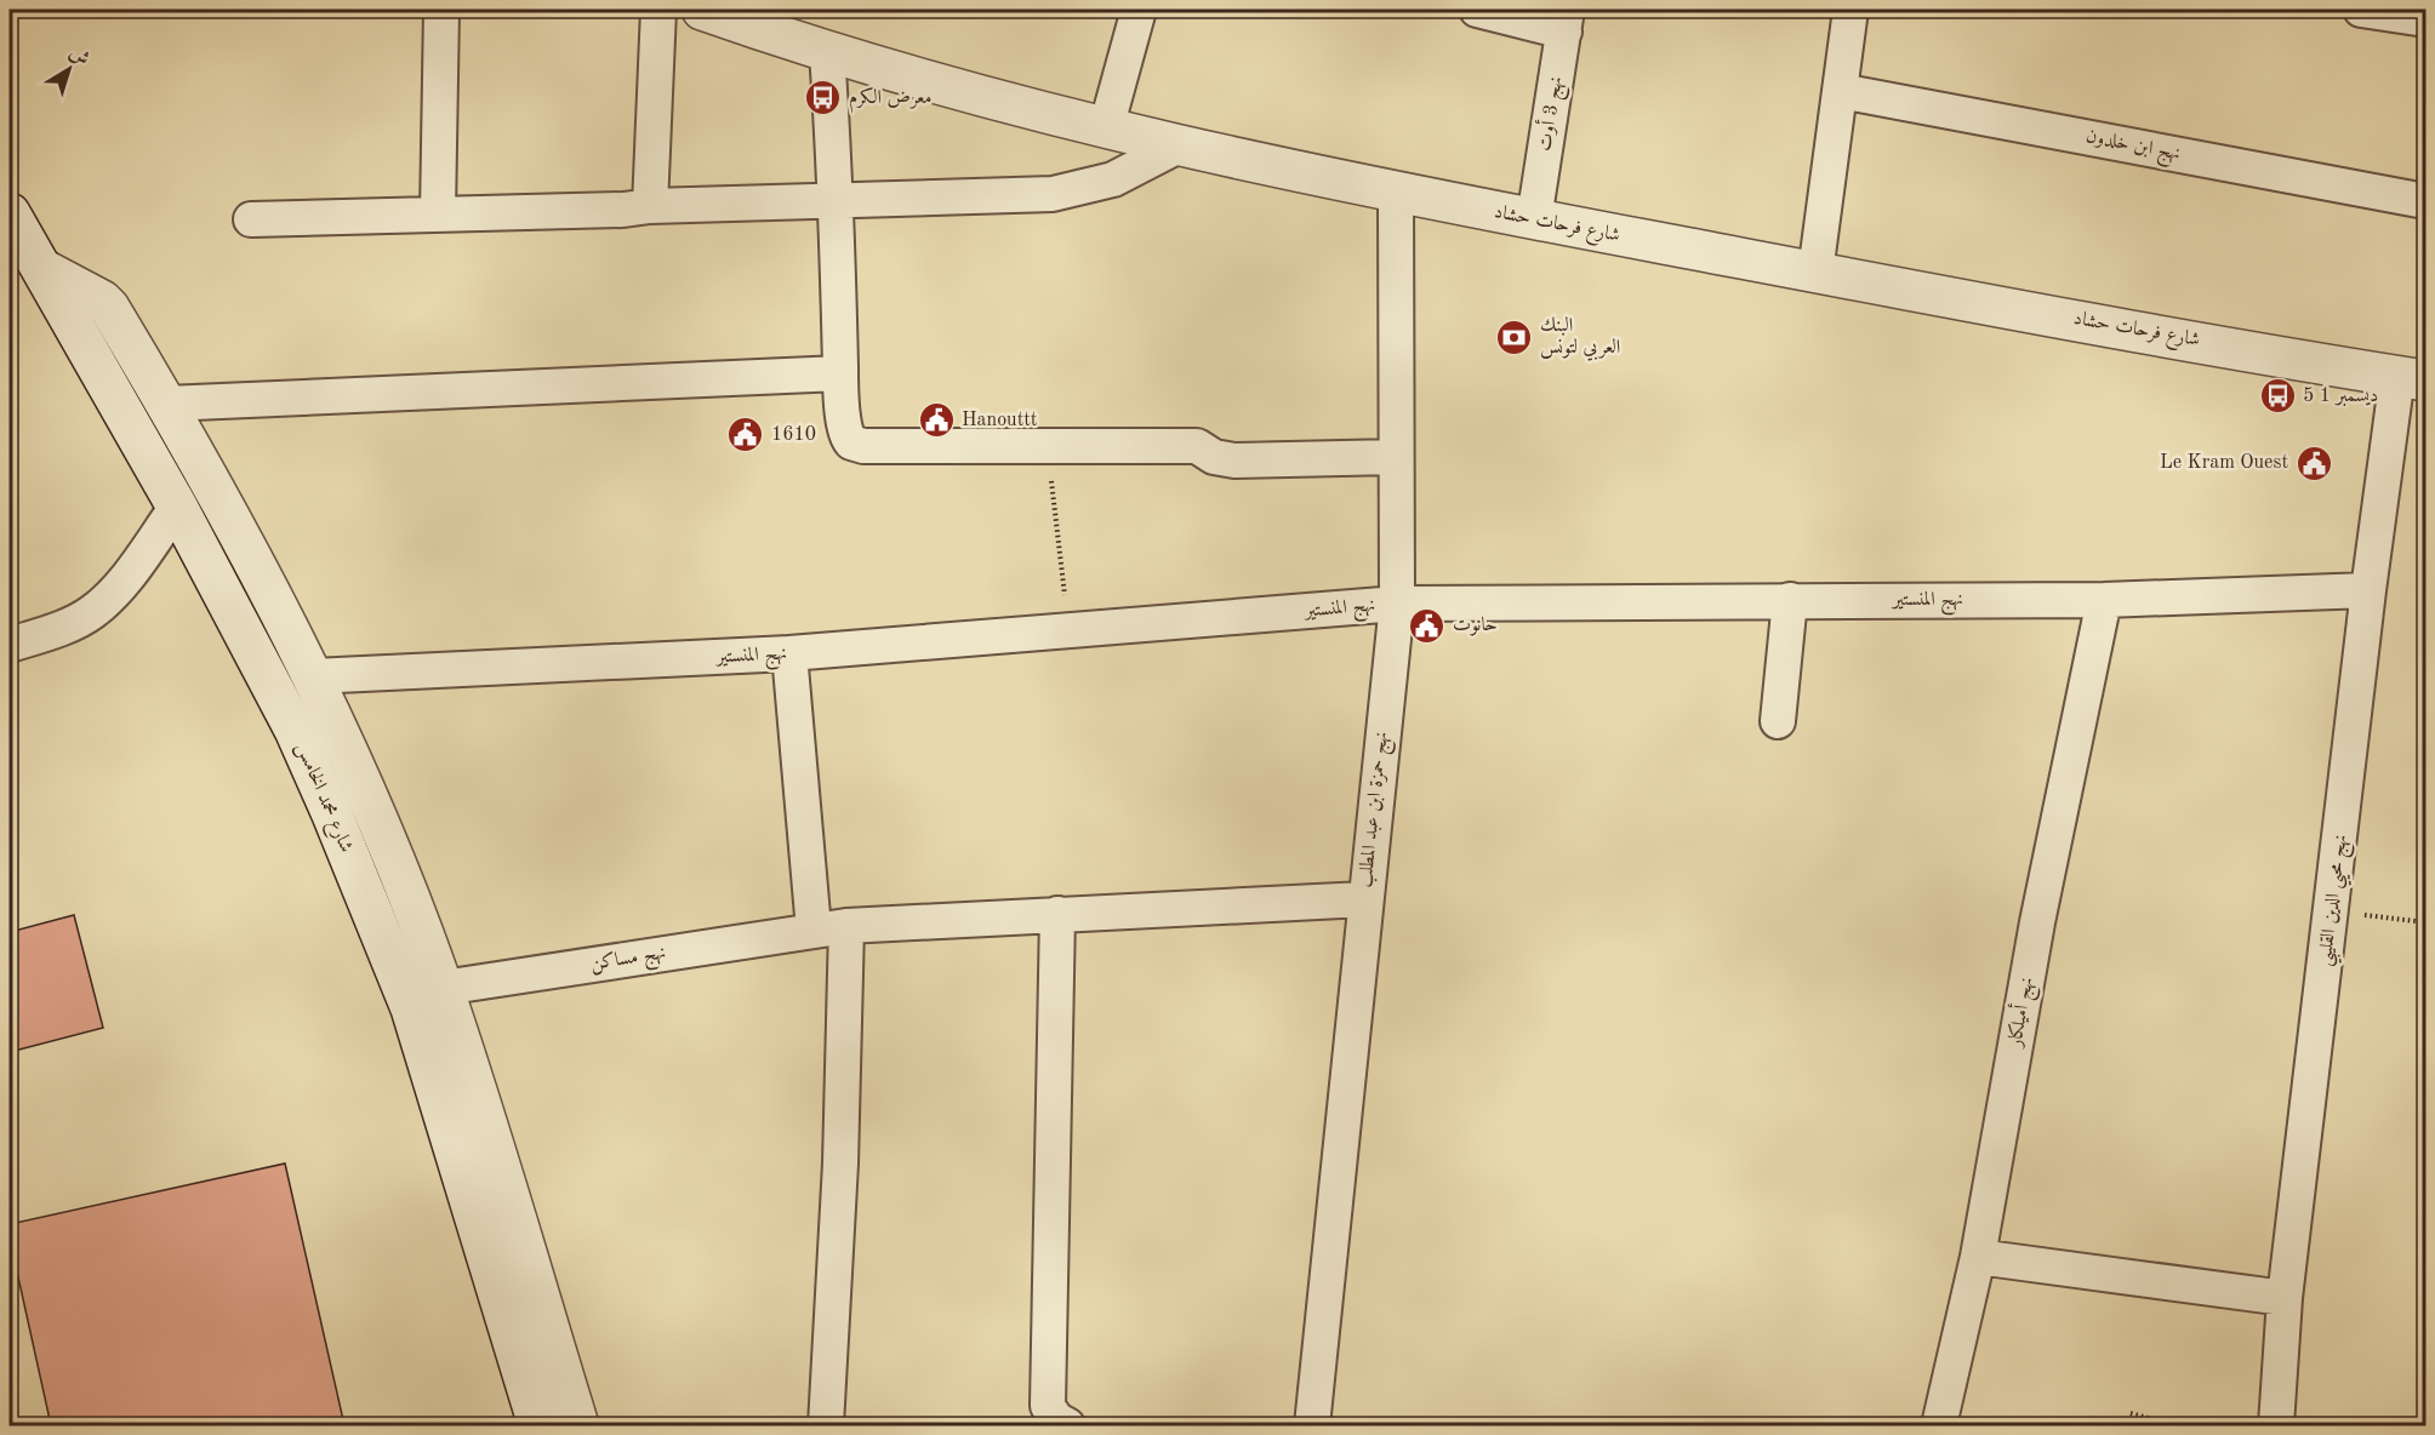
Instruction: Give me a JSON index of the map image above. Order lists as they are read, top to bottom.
{
  "streets": {
    "street": [
      "نهج 3 أوت",
      "نهج ابن خلدون",
      "شارع فرحات حشاد",
      "نهج المنستير",
      "شارع محمد الخامس",
      "نهج حمزة ابن عبد المطلب",
      "نهج محيي الدين القليبي",
      "نهج مساكن",
      "نهج أميلكار"
    ]
  },
  "crossings": [
    ["نهج 3 أوت", "شارع فرحات حشاد"],
    ["شارع فرحات حشاد", "نهج حمزة ابن عبد المطلب"],
    ["شارع فرحات حشاد", "نهج محيي الدين القليبي"],
    ["نهج المنستير", "نهج حمزة ابن عبد المطلب"],
    ["نهج المنستير", "نهج محيي الدين القليبي"],
    ["نهج المنستير", "نهج أميلكار"],
    ["نهج حمزة ابن عبد المطلب", "نهج مساكن"]
  ],
  "places": {
    "bus stop": ["معرض الكرم", "5 ديسمبر 1"],
    "bank": ["البنك العربي لتونس"],
    "public building": [
      "Hanouttt",
      "1610",
      "Le Kram Ouest",
      "حانوت"
    ]
  },
  "north": "top right"
}
